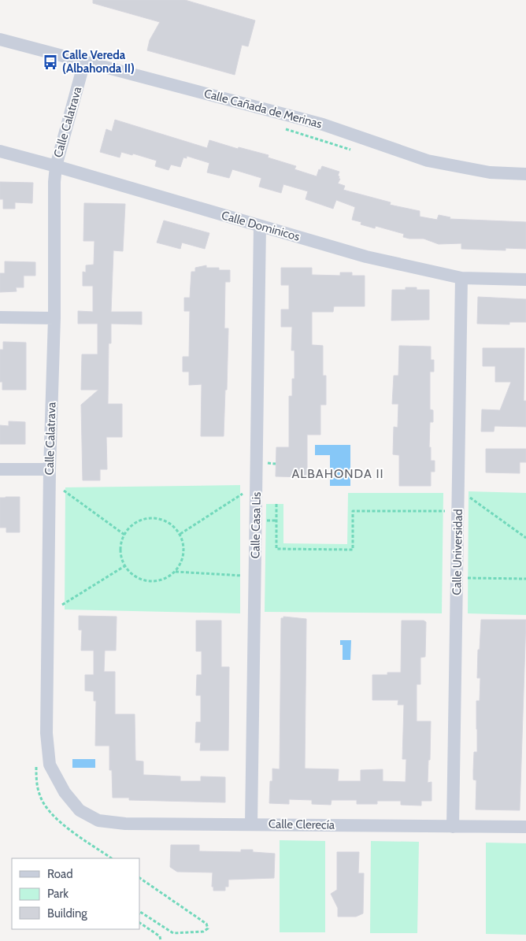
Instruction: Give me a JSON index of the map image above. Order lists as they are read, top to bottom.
{
  "streets": {
    "street": [
      "Calle Cañada de Merinas",
      "Calle Calatrava",
      "Calle Dominicos",
      "Calle Casa Lis",
      "Calle Universidad",
      "Calle Clerecía"
    ]
  },
  "crossings": [
    ["Calle Cañada de Merinas", "Calle Calatrava"],
    ["Calle Calatrava", "Calle Dominicos"],
    ["Calle Calatrava", "Calle Clerecía"],
    ["Calle Dominicos", "Calle Casa Lis"],
    ["Calle Dominicos", "Calle Universidad"],
    ["Calle Casa Lis", "Calle Clerecía"],
    ["Calle Universidad", "Calle Clerecía"]
  ],
  "districts": ["ALBAHONDA II"],
  "places": {
    "bus stop": ["Calle Vereda (Albahonda II)"]
  },
  "legend": ["Road", "Park", "Building"]
}
